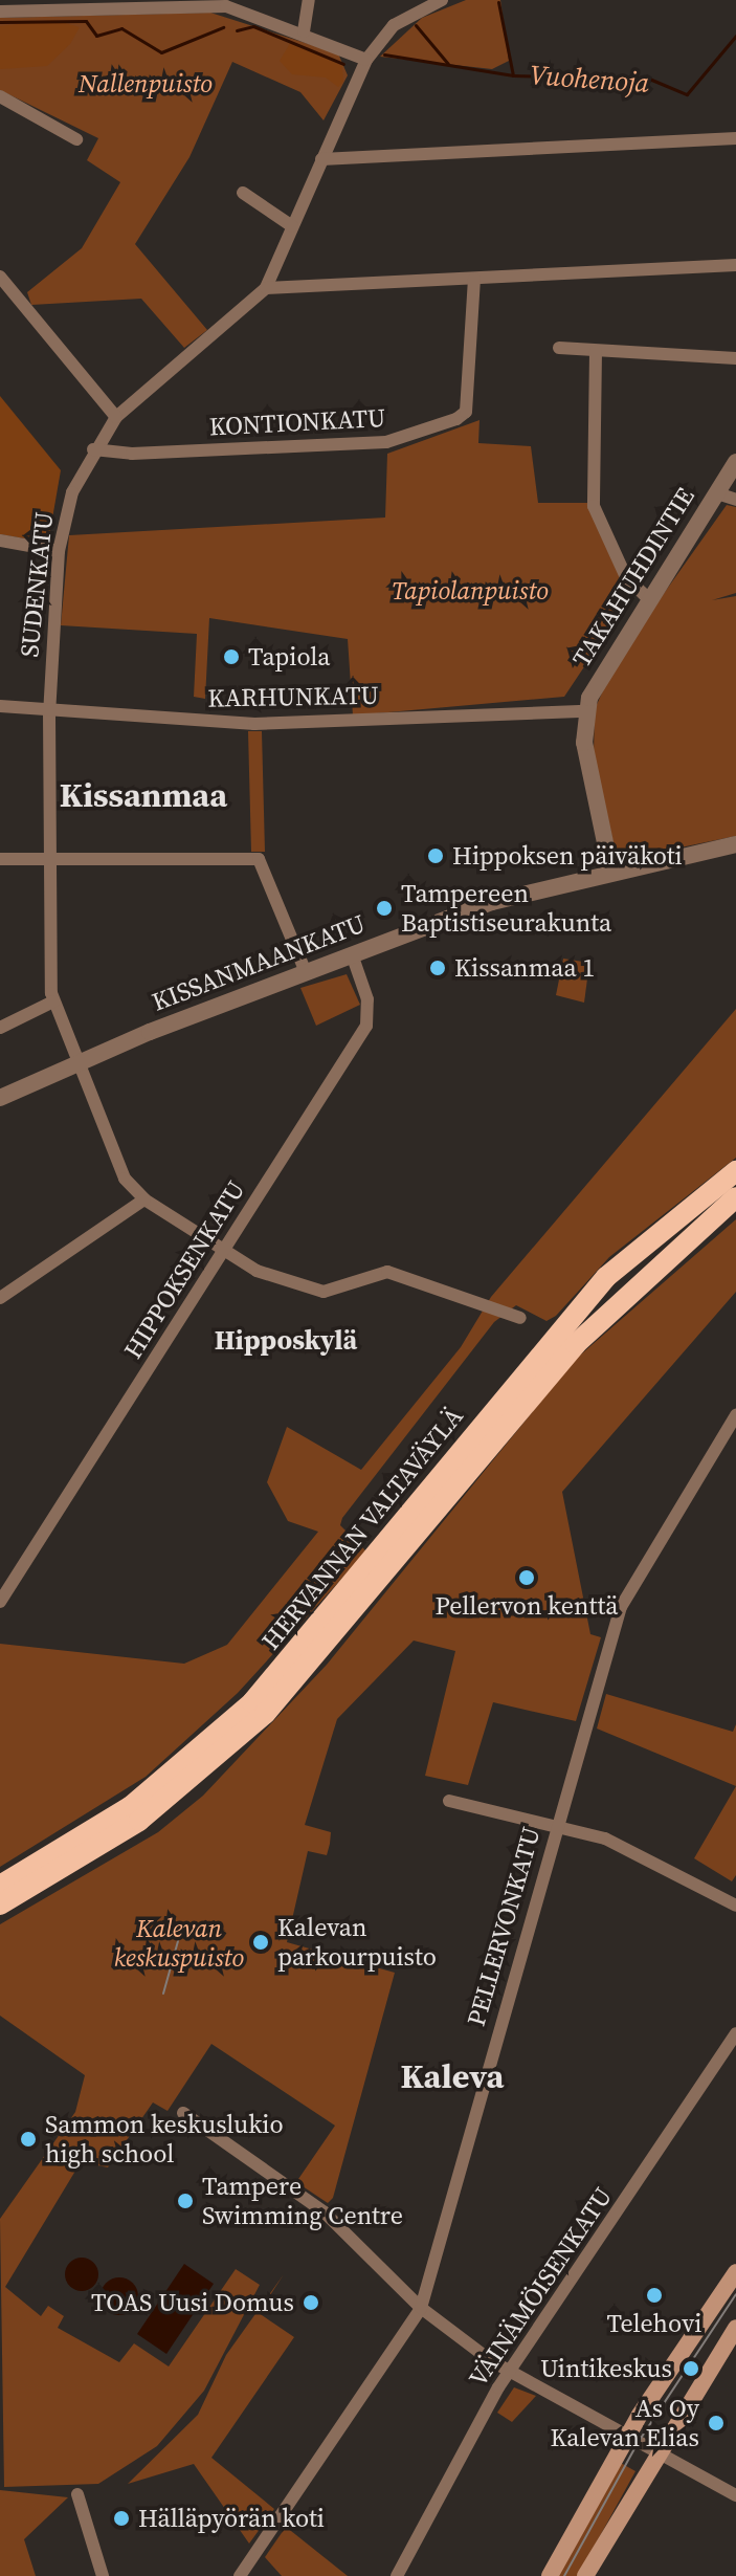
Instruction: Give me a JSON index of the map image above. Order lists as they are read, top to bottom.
{
  "streets": {
    "highway": ["HERVANNAN VALTAVÄYLÄ"],
    "street": [
      "KONTIONKATU",
      "TAKAHUHDINTIE",
      "SUDENKATU",
      "KARHUNKATU",
      "KISSANMAANKATU",
      "HIPPOKSENKATU",
      "PELLERVONKATU",
      "VÄINÄMÖISENKATU"
    ]
  },
  "crossings": [
    ["KONTIONKATU", "SUDENKATU"],
    ["TAKAHUHDINTIE", "KARHUNKATU"],
    ["TAKAHUHDINTIE", "KISSANMAANKATU"],
    ["SUDENKATU", "KARHUNKATU"],
    ["SUDENKATU", "KISSANMAANKATU"],
    ["SUDENKATU", "HIPPOKSENKATU"],
    ["KISSANMAANKATU", "HIPPOKSENKATU"]
  ],
  "districts": ["Kissanmaa", "Hipposkylä", "Kaleva"],
  "water": ["Vuohenoja"],
  "parks": ["Nallenpuisto", "Tapiolanpuisto", "Kalevan keskuspuisto"],
  "places": [
    "Tapiola",
    "Hippoksen päiväkoti",
    "Tampereen Baptistiseurakunta",
    "Kissanmaa 1",
    "Pellervon kenttä",
    "Kalevan parkourpuisto",
    "Sammon keskuslukio high school",
    "Tampere Swimming Centre",
    "Telehovi",
    "TOAS Uusi Domus",
    "Uintikeskus",
    "As Oy Kalevan Elias",
    "Hälläpyörän koti"
  ]
}
